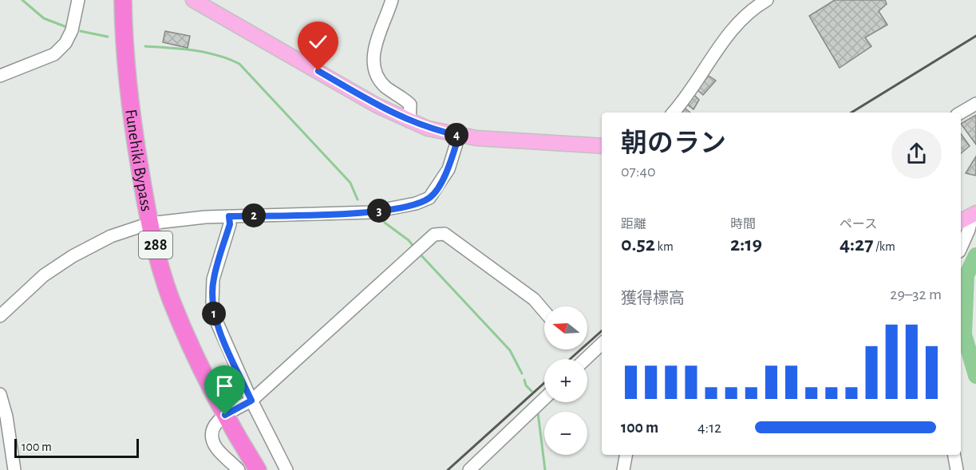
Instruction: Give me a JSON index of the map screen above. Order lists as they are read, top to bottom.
{
  "streets": {
    "highway": ["Funehiki Bypass", "288"]
  },
  "scale_bar": "100 m",
  "north": "left",
  "page": {
    "heading": ["朝のラン", "07:40"],
    "pins": [
      "4",
      "3",
      "2",
      "1"
    ],
    "stats": [
      ["距離", "0.52 km"],
      ["時間", "2:19"],
      ["ペース", "4:27 /km"]
    ],
    "chart": ["獲得標高", "29–32 m"],
    "map_buttons": ["+", "−"],
    "list": [
      {
        "name": "100 m",
        "note": "4:12"
      }
    ],
    "scale": "100 m"
  }
}
